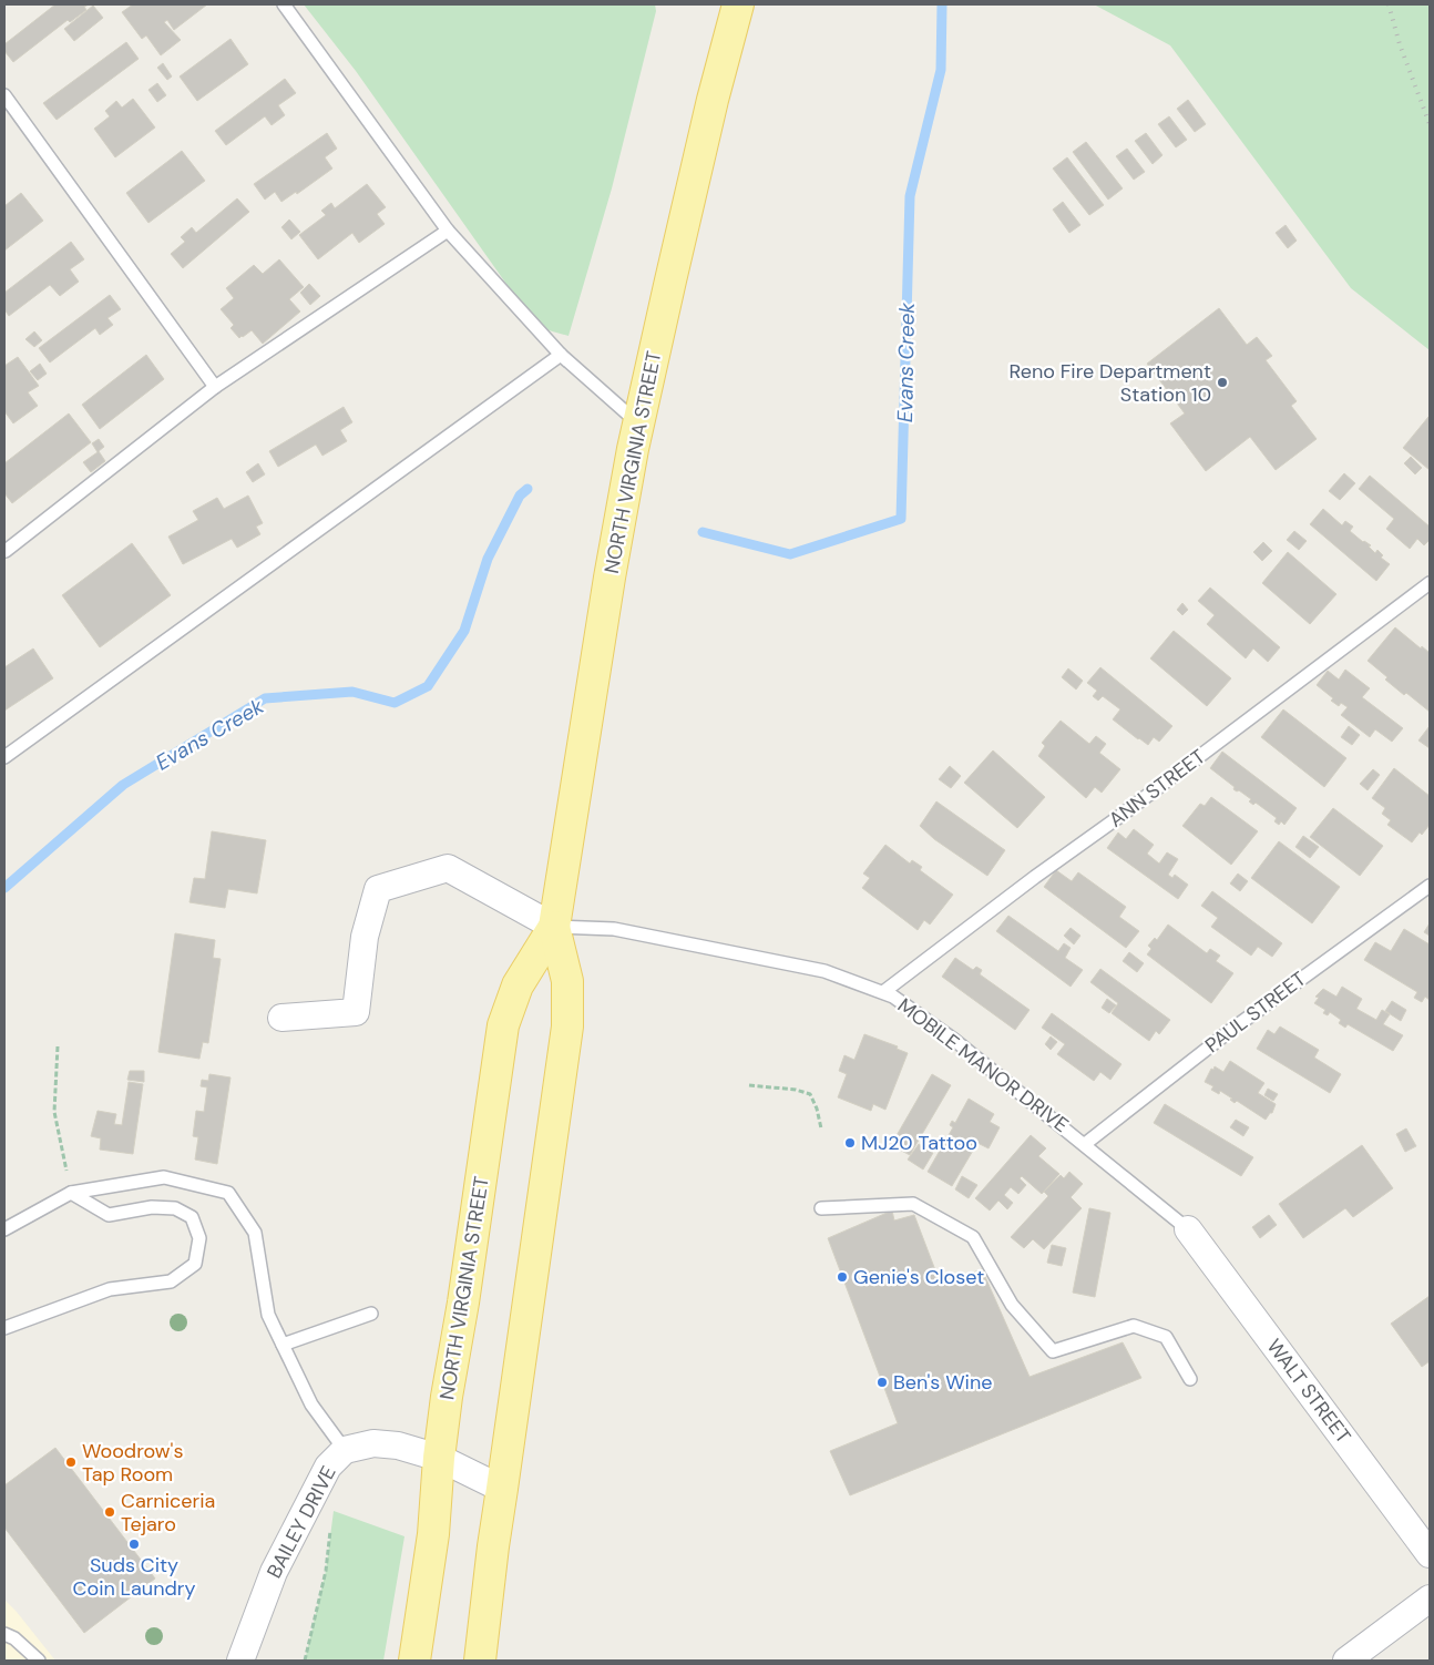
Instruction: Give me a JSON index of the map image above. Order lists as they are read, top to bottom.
{
  "streets": {
    "main road": ["NORTH VIRGINIA STREET"],
    "street": ["WALT STREET", "BAILEY DRIVE"],
    "lane": ["ANN STREET", "PAUL STREET", "MOBILE MANOR DRIVE"]
  },
  "crossings": [
    ["NORTH VIRGINIA STREET", "MOBILE MANOR DRIVE"],
    ["NORTH VIRGINIA STREET", "BAILEY DRIVE"],
    ["ANN STREET", "MOBILE MANOR DRIVE"],
    ["PAUL STREET", "MOBILE MANOR DRIVE"],
    ["MOBILE MANOR DRIVE", "WALT STREET"]
  ],
  "water": ["Evans Creek"],
  "places": [
    "Reno Fire Department Station 10",
    "MJ20 Tattoo",
    "Genie's Closet",
    "Ben's Wine",
    "Woodrow's Tap Room",
    "Carniceria Tejaro",
    "Suds City Coin Laundry"
  ]
}
